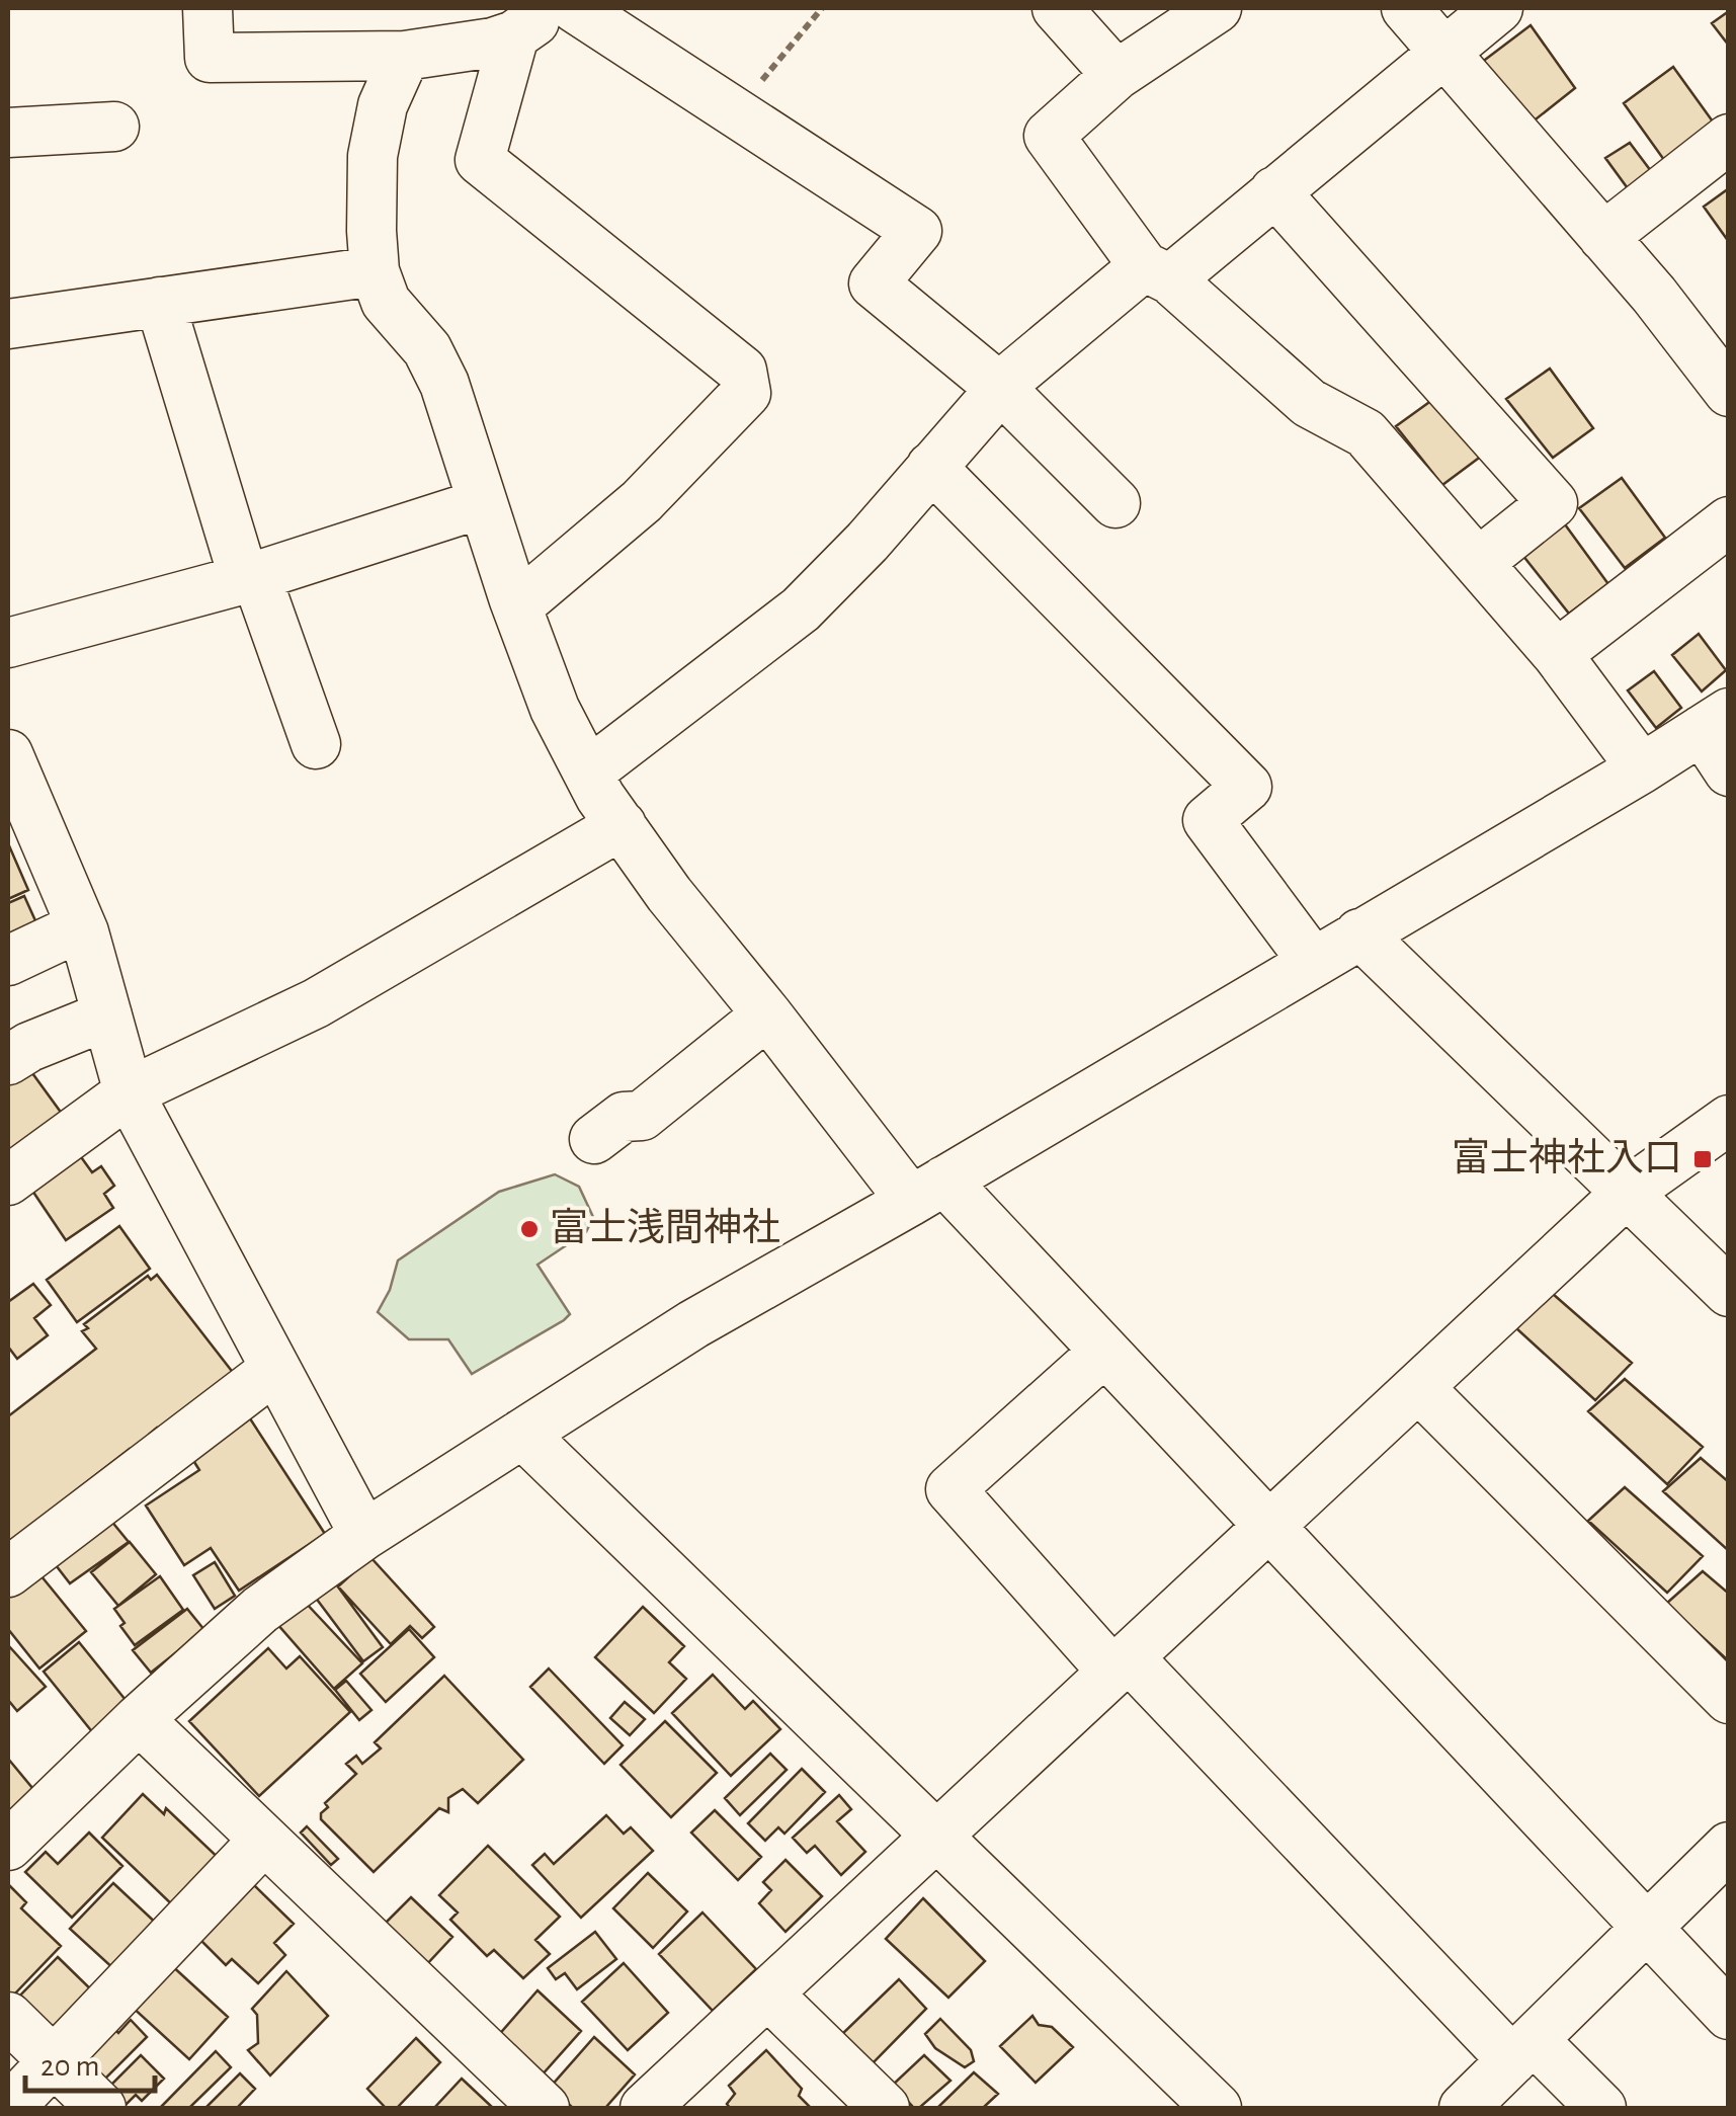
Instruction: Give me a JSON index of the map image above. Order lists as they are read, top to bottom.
{
  "places": {
    "transit": ["富士神社入口"],
    "other": ["富士浅間神社"]
  },
  "scale_bar": "20 m"
}
